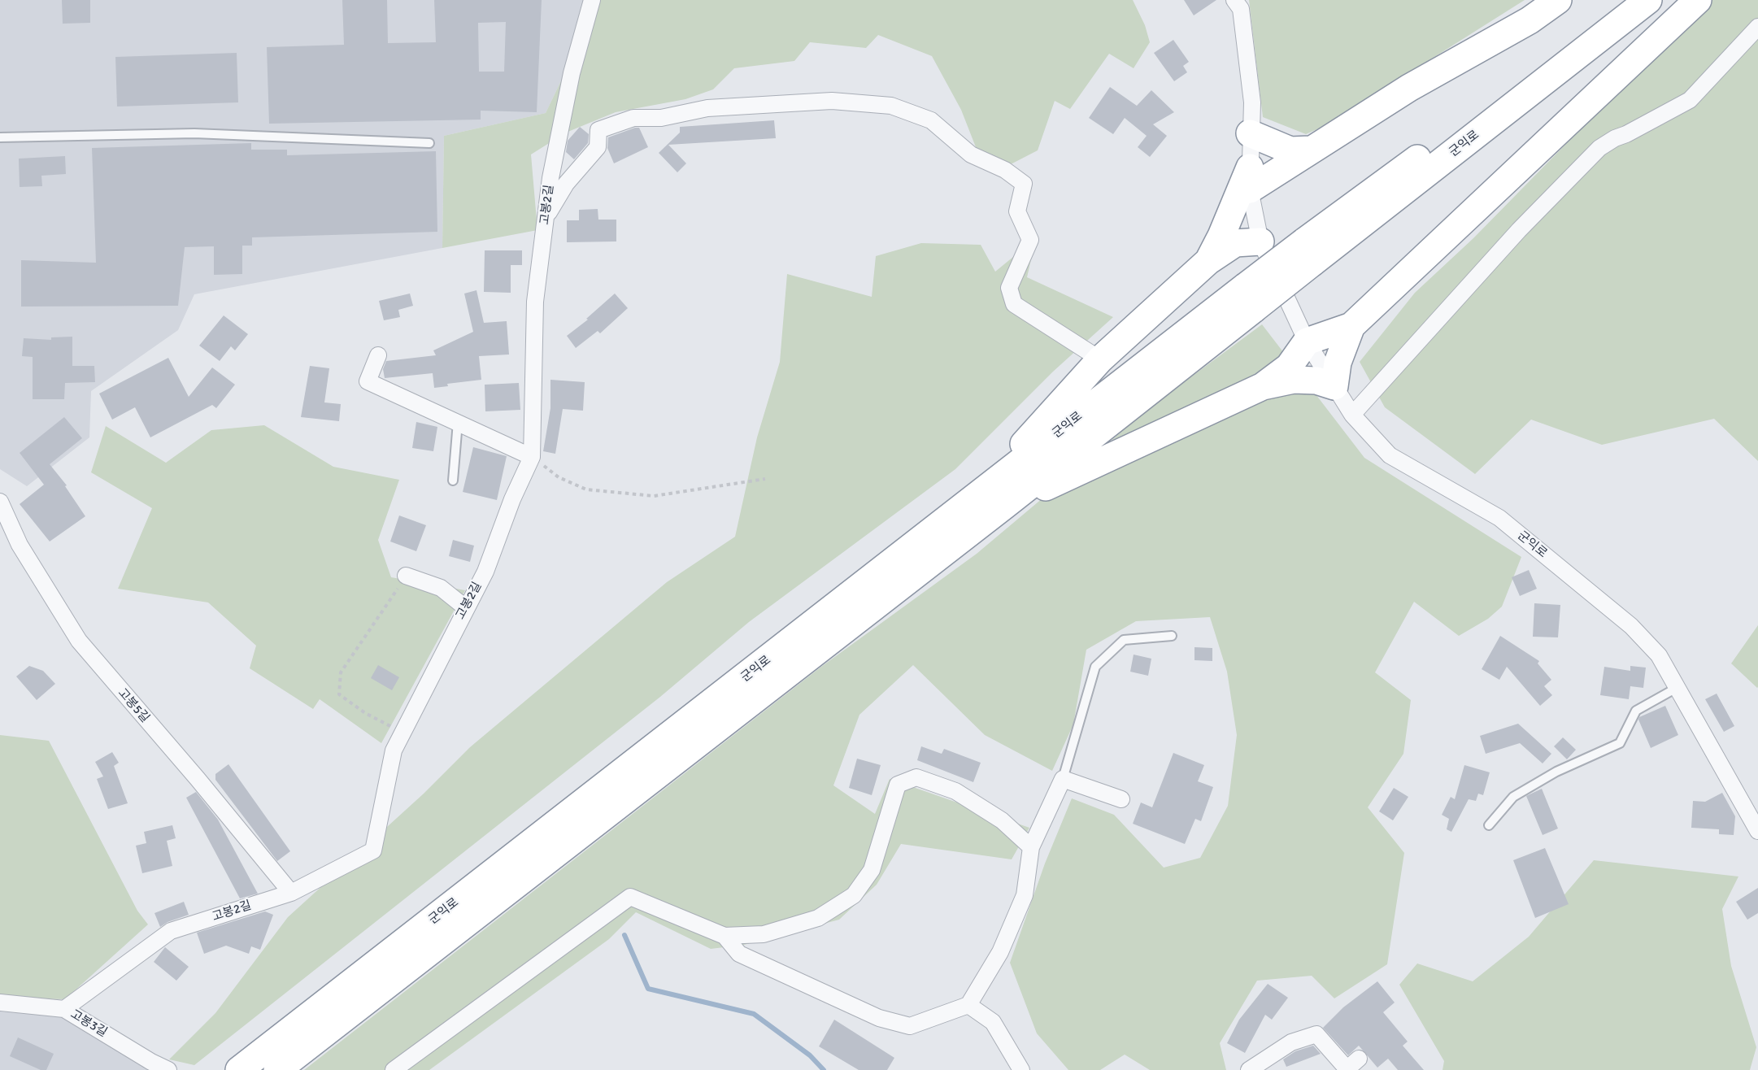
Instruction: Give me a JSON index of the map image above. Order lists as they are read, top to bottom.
{
  "streets": {
    "highway": ["군익로"],
    "street": ["고봉2길", "고봉5길", "고봉3길"]
  },
  "crossings": [
    ["고봉2길", "고봉5길"],
    ["고봉2길", "고봉3길"]
  ]
}
